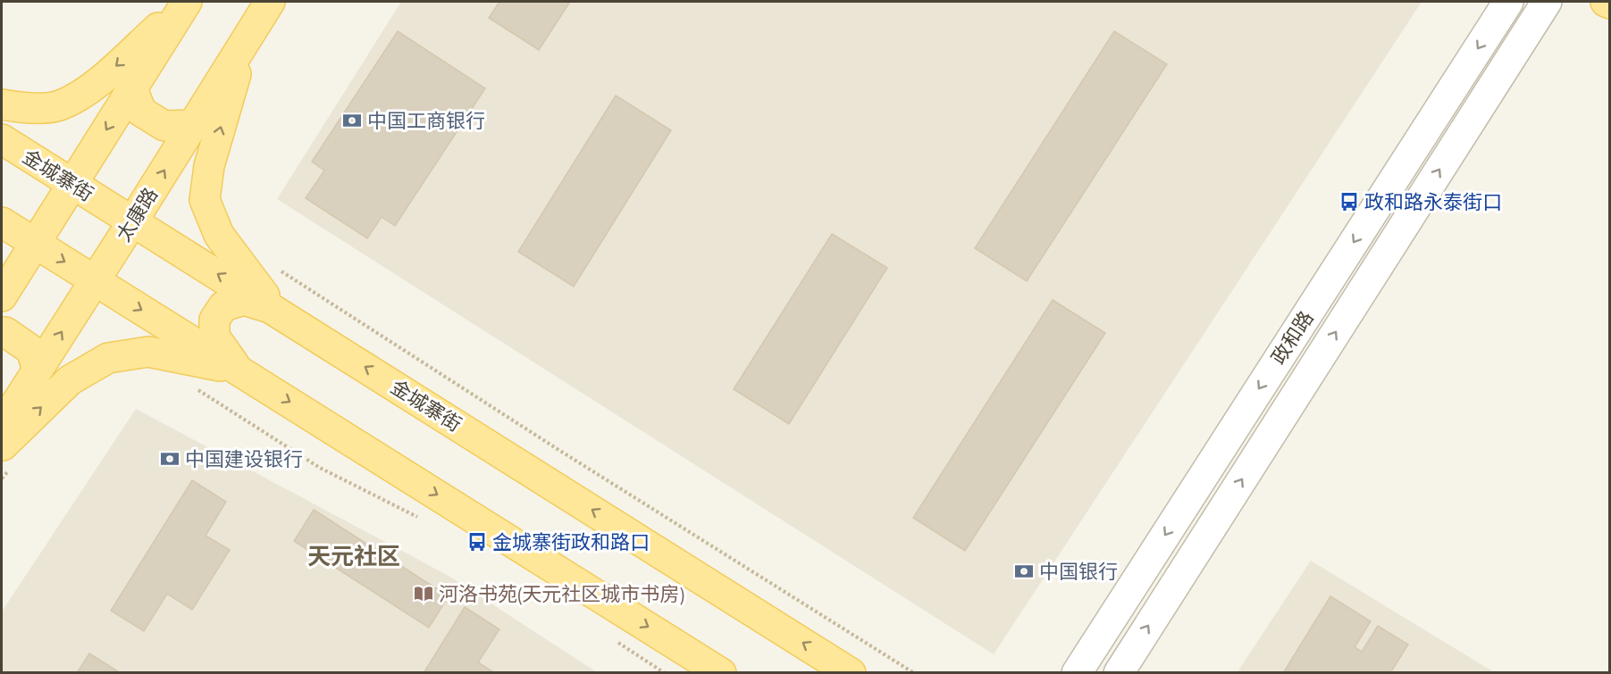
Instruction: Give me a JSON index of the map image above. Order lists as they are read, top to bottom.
{
  "streets": {
    "main road": ["金城寨街", "太康路"],
    "street": ["政和路"]
  },
  "crossings": [
    ["金城寨街", "太康路"]
  ],
  "districts": ["天元社区"],
  "places": {
    "bank": ["中国工商银行", "中国建设银行", "中国银行"],
    "bus stop": ["政和路永泰街口", "金城寨街政和路口"],
    "library": ["河洛书苑(天元社区城市书房)"]
  }
}
